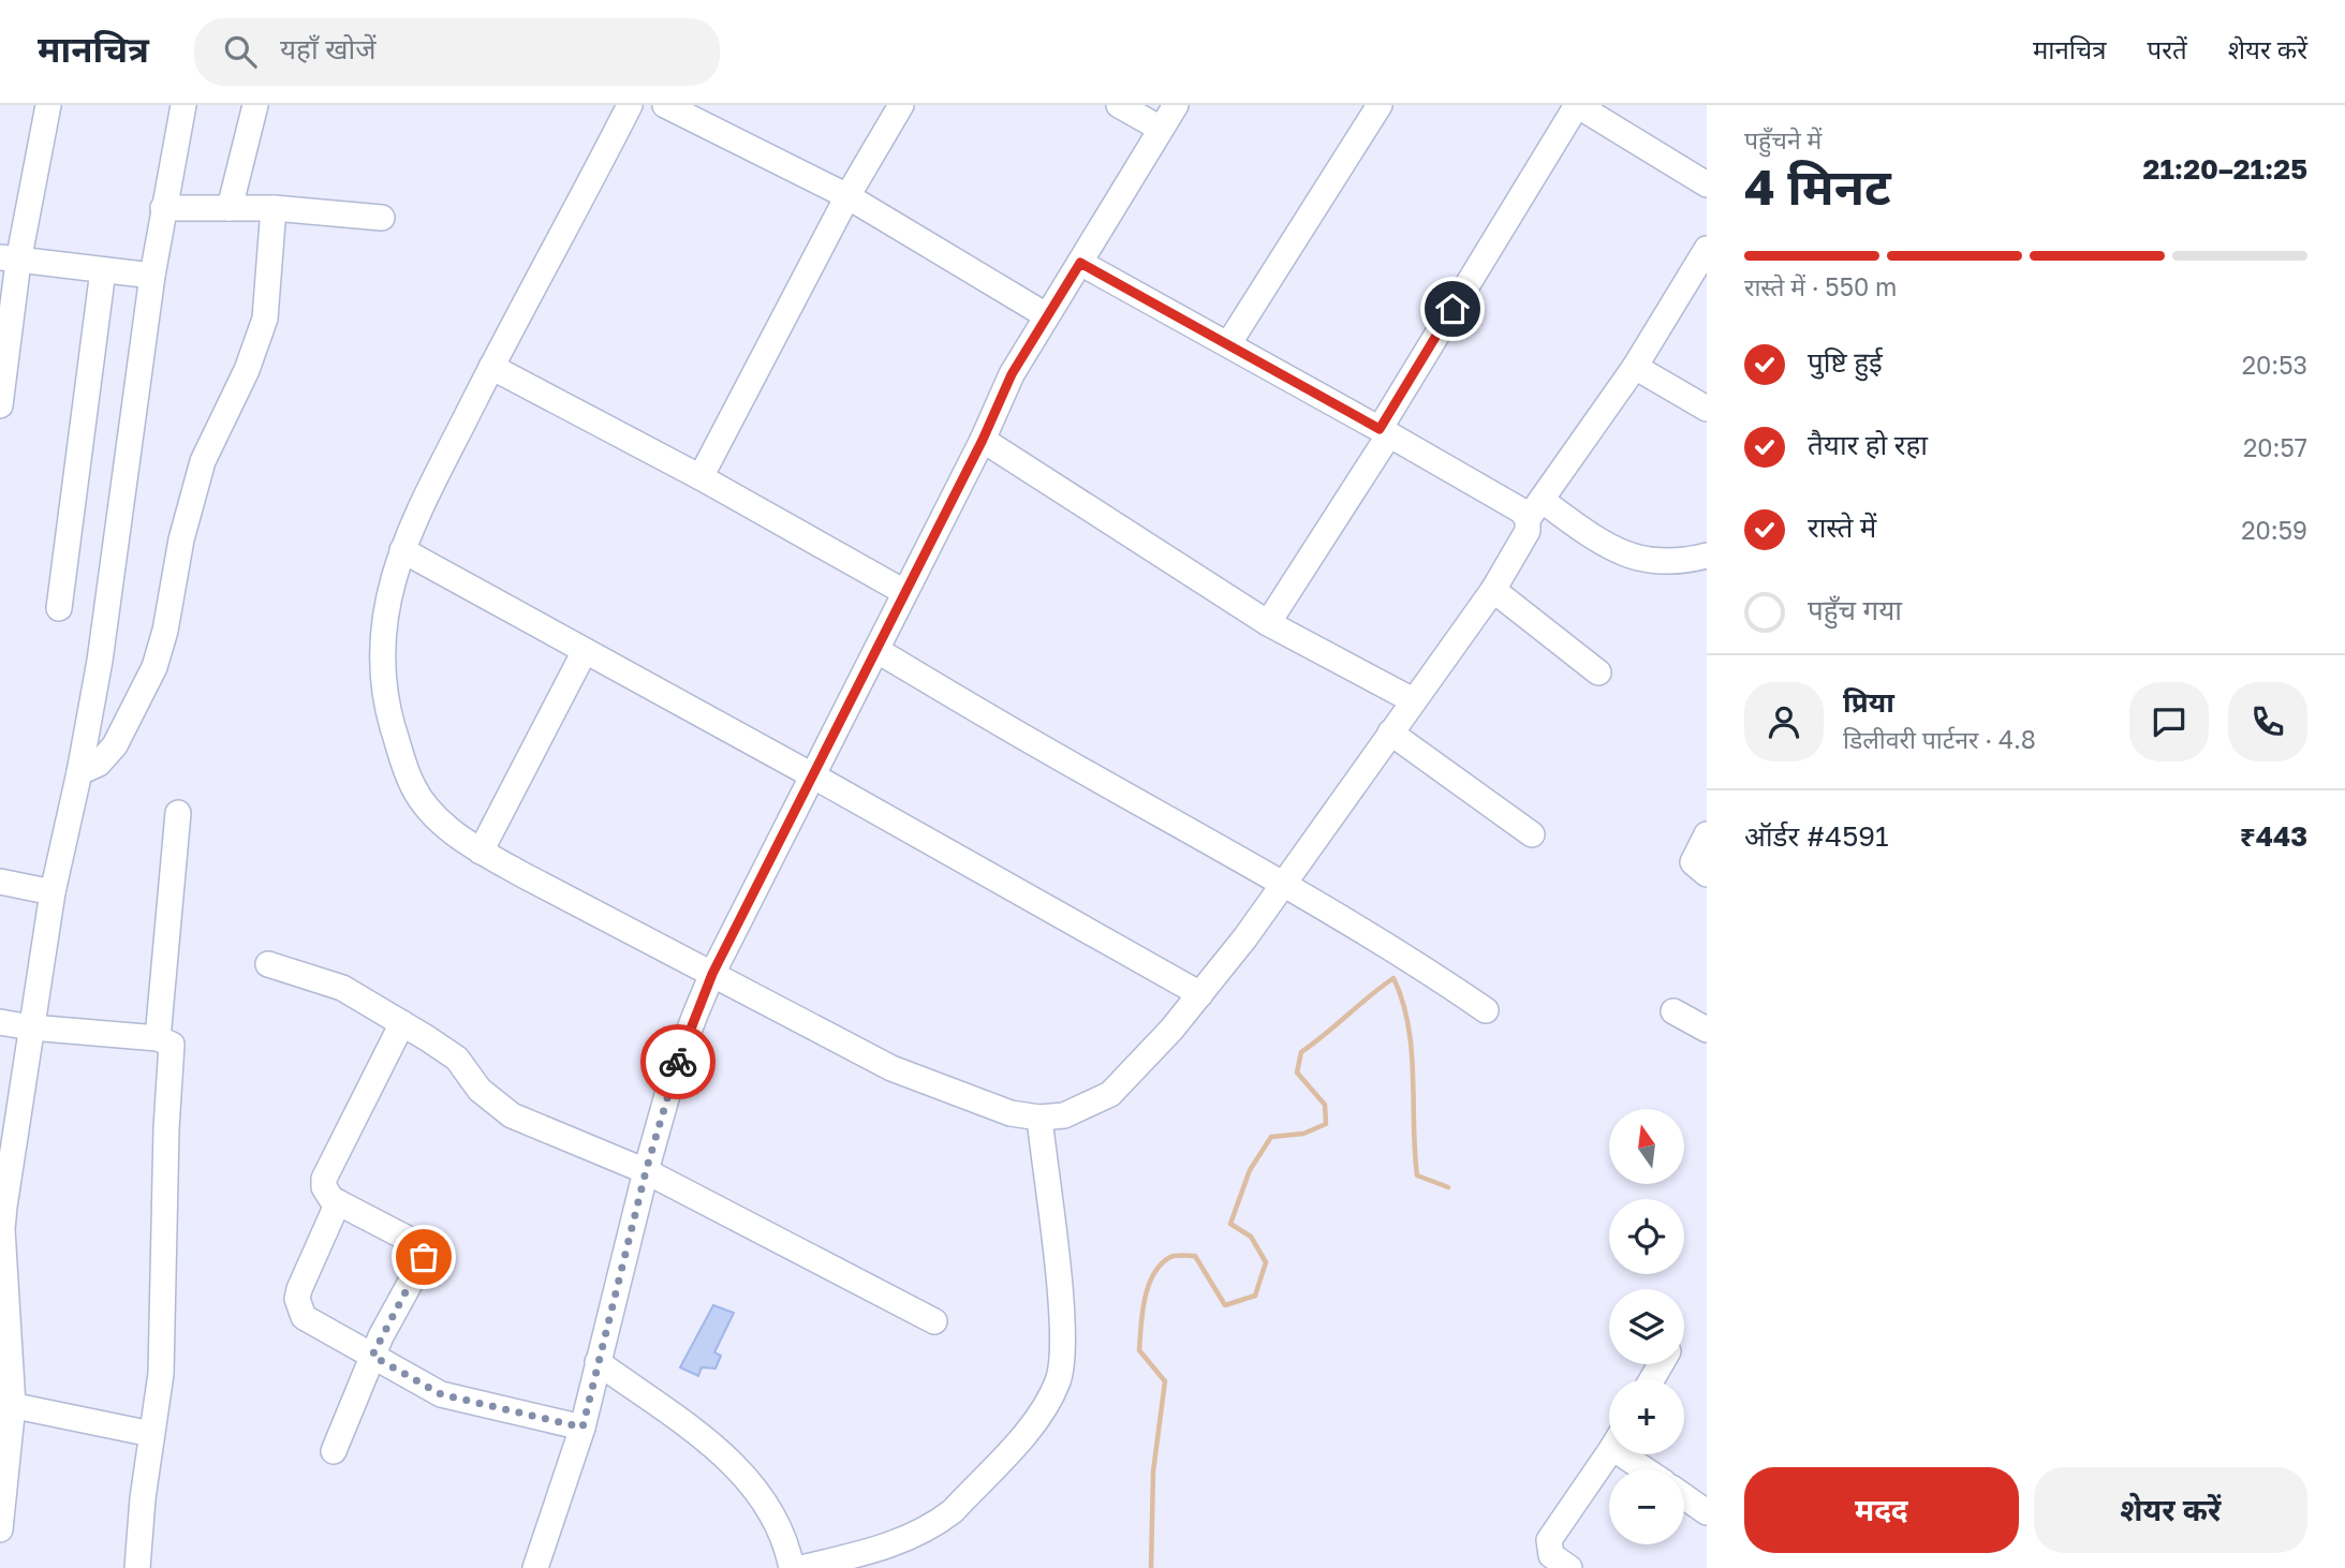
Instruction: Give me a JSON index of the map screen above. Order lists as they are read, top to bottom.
{
  "north": "top",
  "page": {
    "header": "मानचित्र",
    "search": "यहाँ खोजें",
    "nav": ["मानचित्र", "परतें", "शेयर करें"],
    "heading": ["4 मिनट", "पहुँचने में", "21:20–21:25"],
    "panel": [
      "प्रिया",
      "डिलीवरी पार्टनर · 4.8",
      "ऑर्डर #4591",
      "₹443"
    ],
    "bar": "रास्ते में · 550 m",
    "list": [
      ["पुष्टि हुई", "20:53"],
      ["तैयार हो रहा", "20:57"],
      ["रास्ते में", "20:59"],
      "पहुँच गया"
    ],
    "map_buttons": ["+", "−"],
    "buttons": ["मदद", "शेयर करें"]
  }
}
